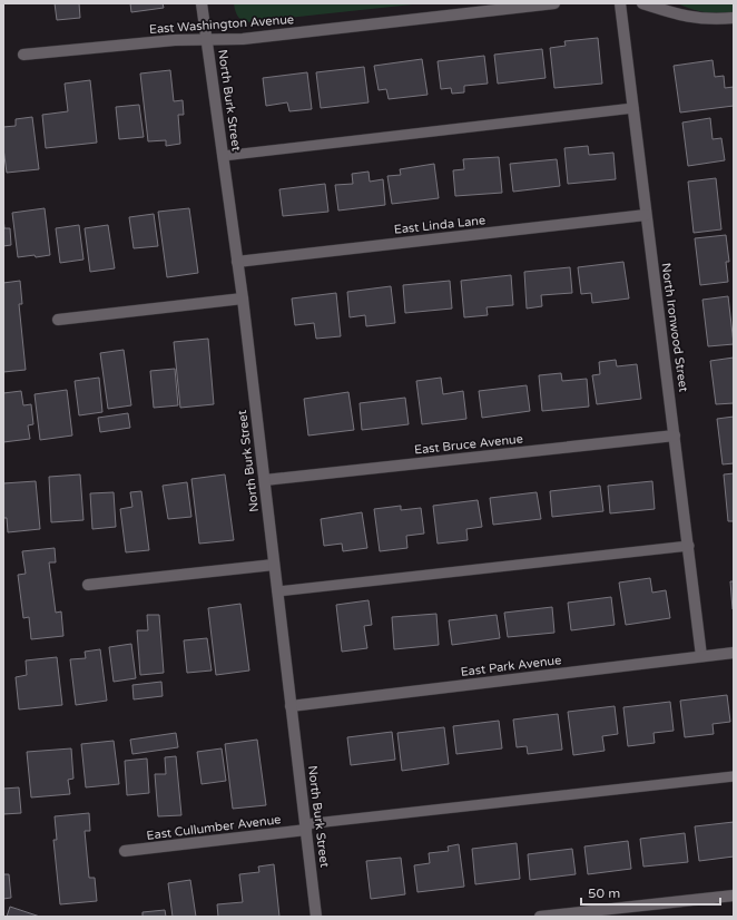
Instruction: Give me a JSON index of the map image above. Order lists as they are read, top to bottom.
{
  "streets": {
    "street": [
      "East Washington Avenue",
      "North Burk Street",
      "East Linda Lane",
      "North Ironwood Street",
      "East Bruce Avenue",
      "East Park Avenue",
      "East Cullumber Avenue"
    ]
  },
  "crossings": [
    ["East Washington Avenue", "North Burk Street"],
    ["North Burk Street", "East Linda Lane"],
    ["North Burk Street", "East Bruce Avenue"],
    ["North Burk Street", "East Park Avenue"],
    ["North Burk Street", "East Cullumber Avenue"],
    ["East Linda Lane", "North Ironwood Street"],
    ["North Ironwood Street", "East Bruce Avenue"],
    ["North Ironwood Street", "East Park Avenue"]
  ],
  "scale_bar": "50 m"
}
